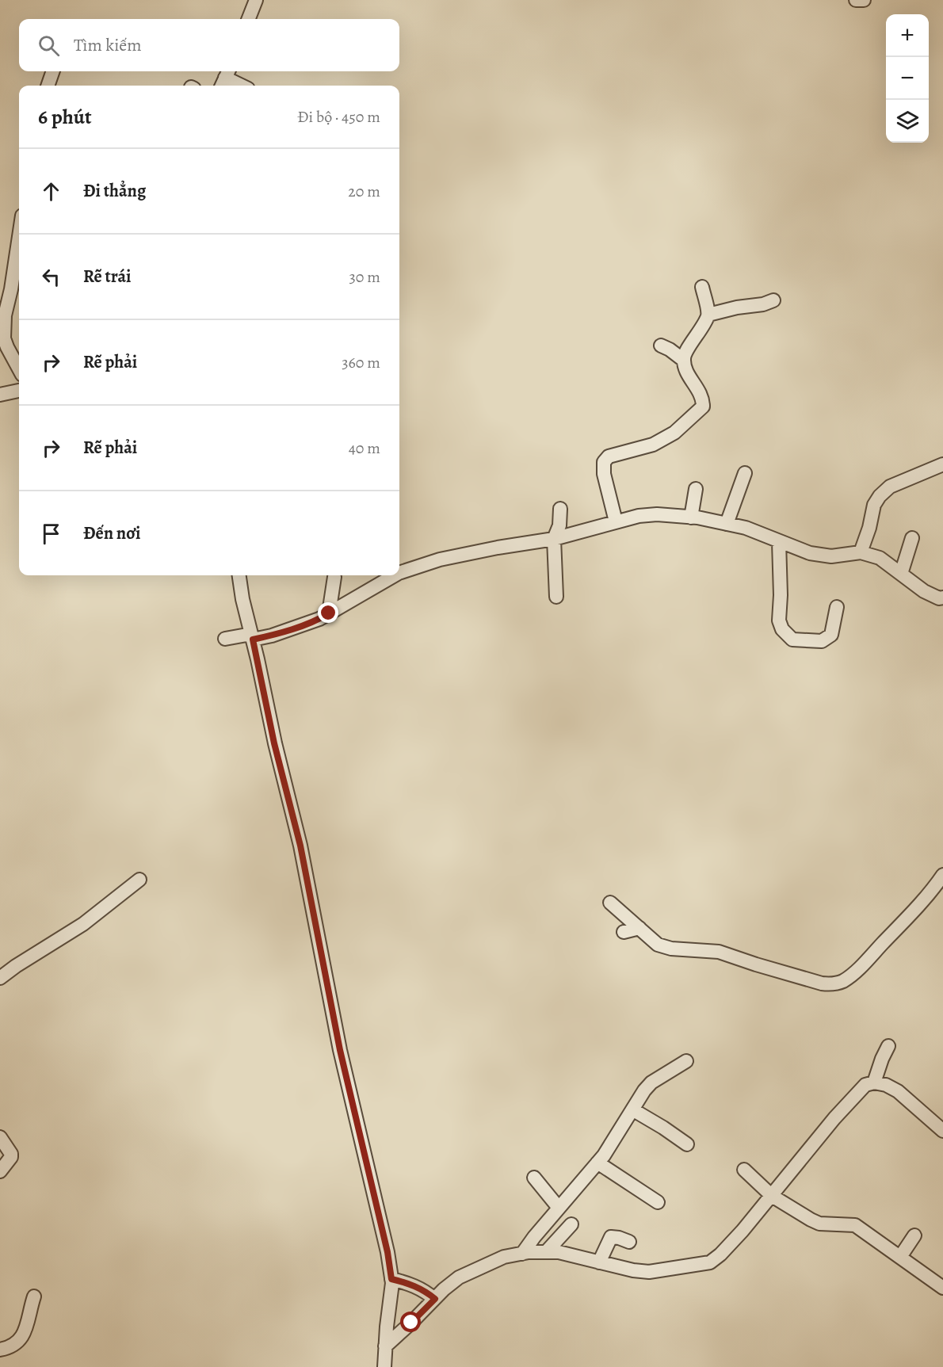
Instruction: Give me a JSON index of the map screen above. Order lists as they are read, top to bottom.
{
  "page": {
    "map_buttons": ["+", "−"],
    "search": "Tìm kiếm",
    "heading": ["6 phút", "Đi bộ · 450 m"],
    "list": [
      ["Đi thẳng", "20 m"],
      ["Rẽ trái", "30 m"],
      ["Rẽ phải", "360 m"],
      ["Rẽ phải", "40 m"],
      "Đến nơi"
    ]
  }
}
